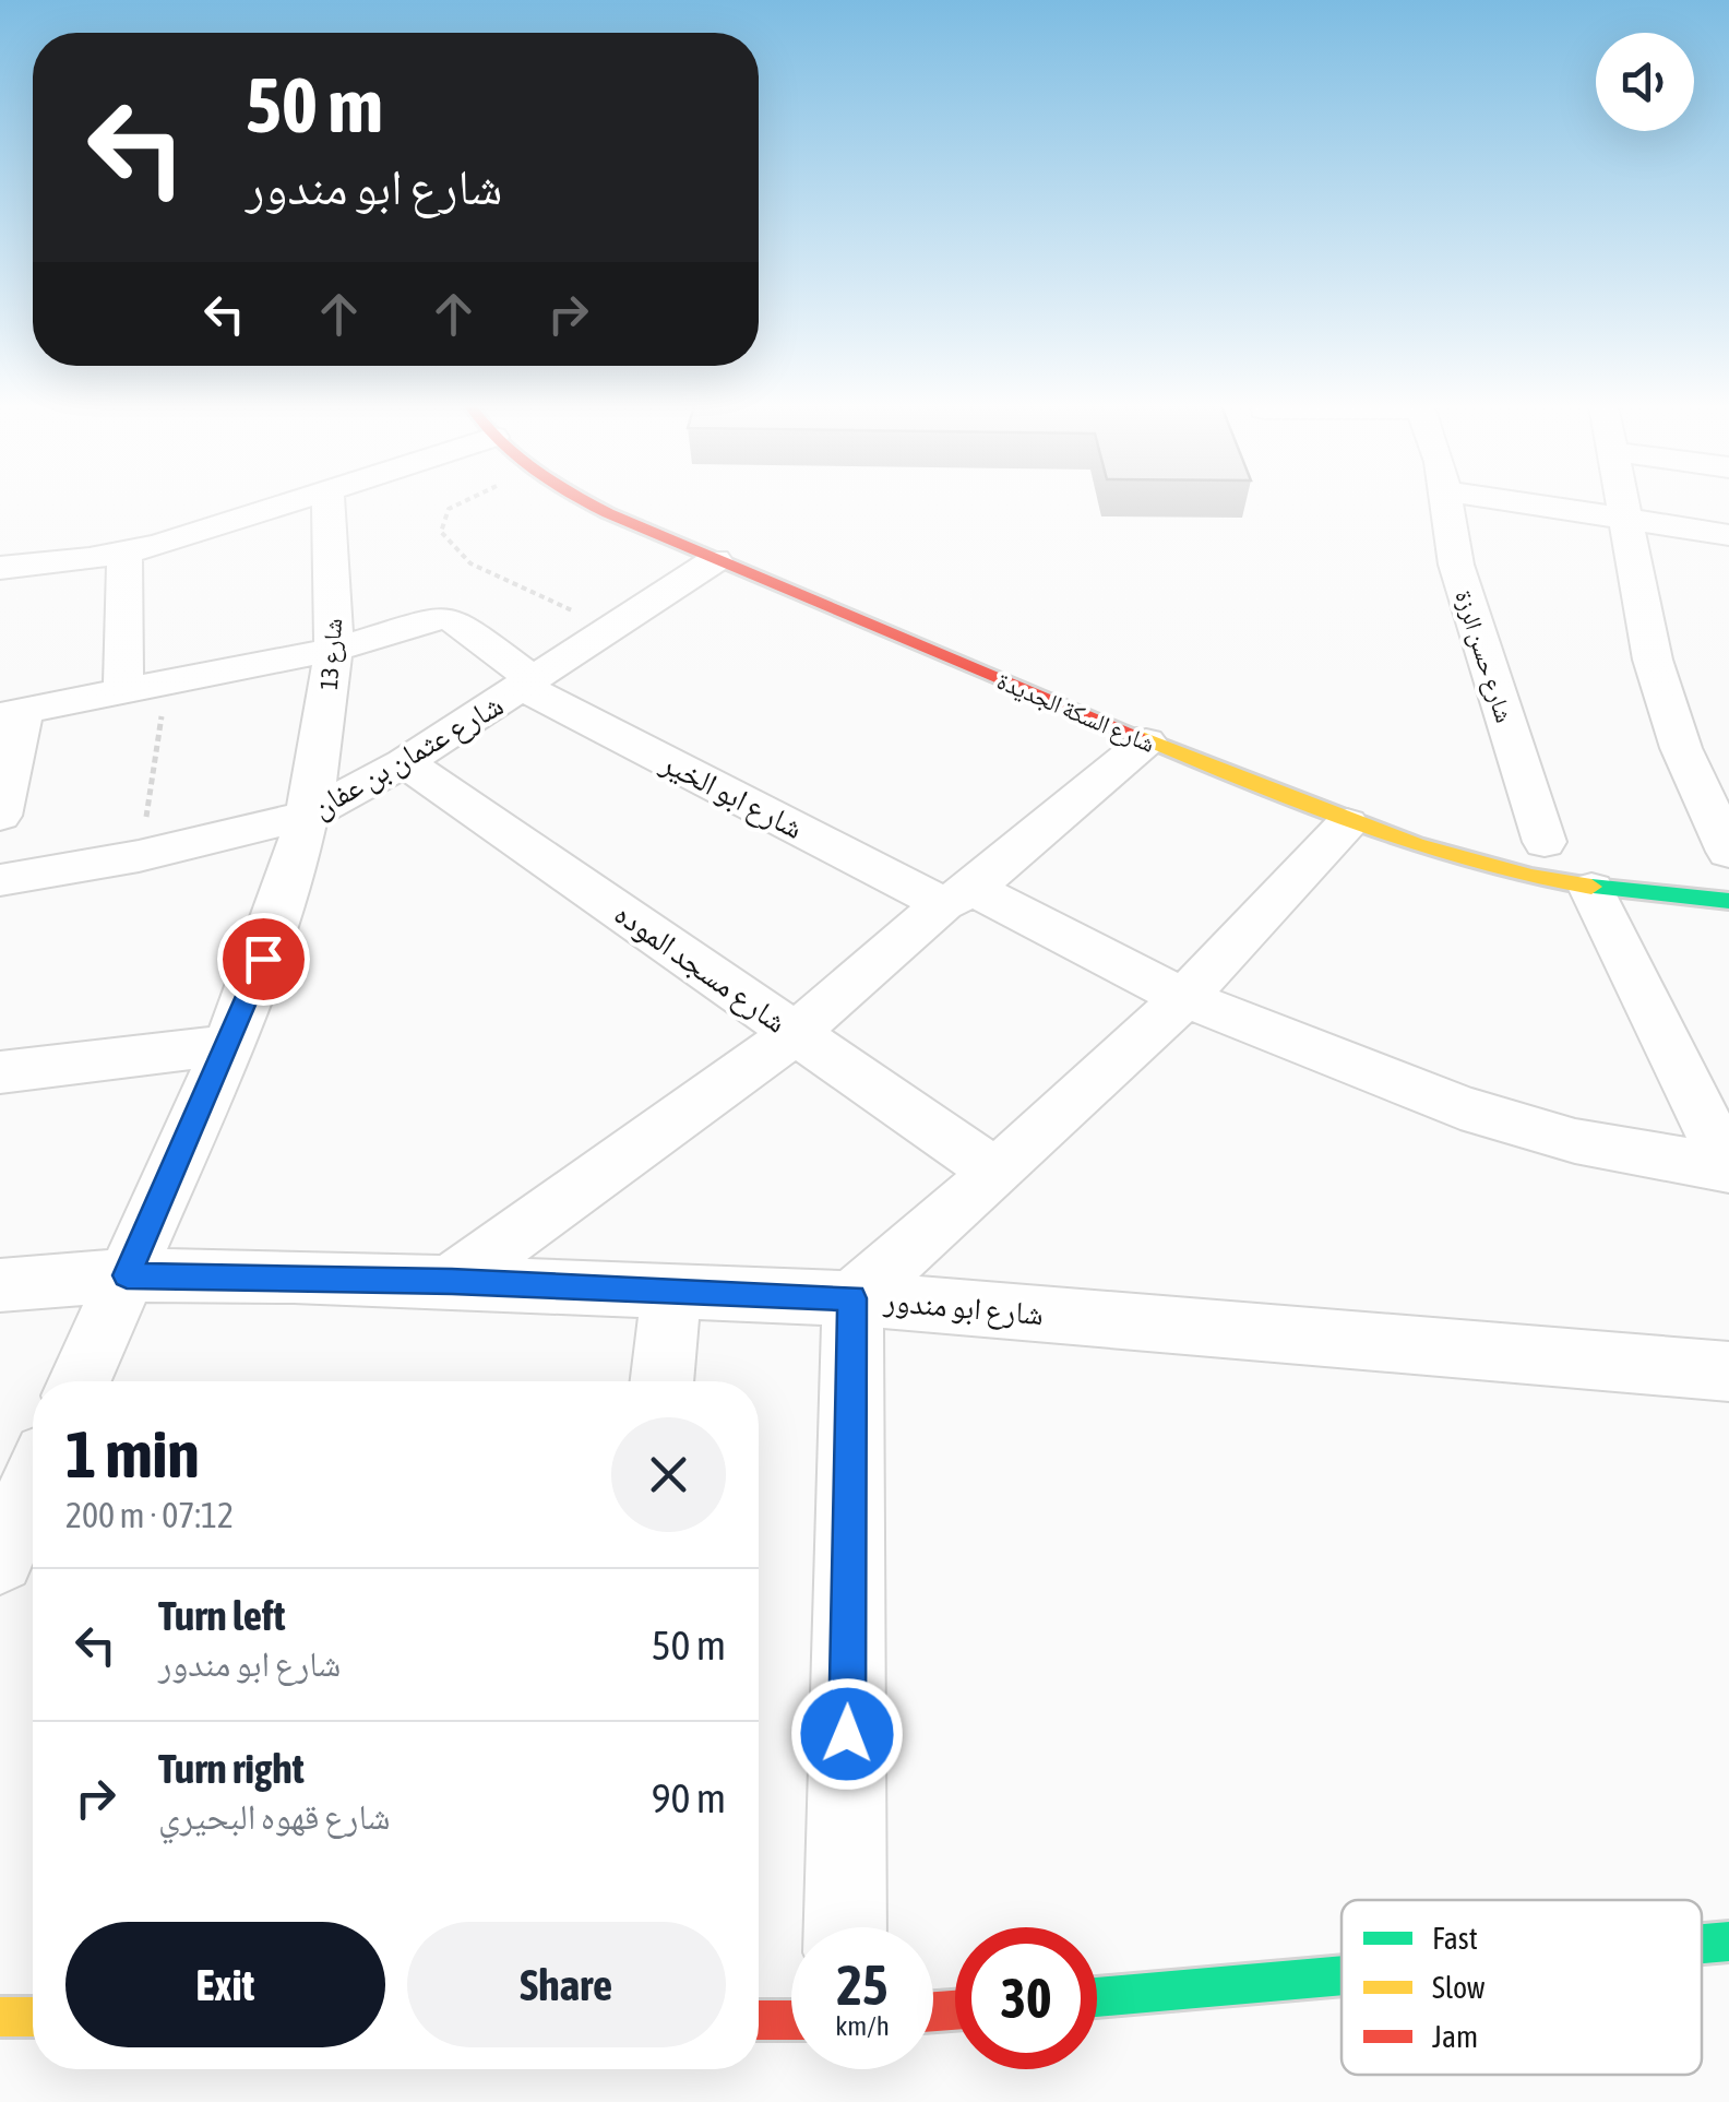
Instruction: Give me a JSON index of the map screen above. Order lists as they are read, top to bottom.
{
  "streets": {
    "main road": ["شارع السكة الجديدة"],
    "street": [
      "شارع 13",
      "شارع حسن الرزة",
      "شارع عثمان بن عفان",
      "شارع ابو الخير",
      "شارع مسجد الموده",
      "شارع ابو مندور"
    ]
  },
  "crossings": [
    ["شارع 13", "شارع عثمان بن عفان"],
    ["شارع 13", "شارع ابو الخير"],
    ["شارع 13", "شارع ابو مندور"],
    ["شارع السكة الجديدة", "شارع عثمان بن عفان"],
    ["شارع عثمان بن عفان", "شارع ابو الخير"],
    ["شارع عثمان بن عفان", "شارع مسجد الموده"]
  ],
  "legend": ["Fast", "Slow", "Jam"],
  "page": {
    "turn": ["50 m", "شارع ابو مندور"],
    "heading": ["1 min", "200 m · 07:12"],
    "list": [
      {
        "name": "Turn left",
        "note": "شارع ابو مندور",
        "value": "50 m"
      },
      {
        "name": "Turn right",
        "note": "شارع قهوه البحيري",
        "value": "90 m"
      }
    ],
    "buttons": ["Exit", "Share"],
    "speed": "25 km/h",
    "limit": "30"
  }
}
